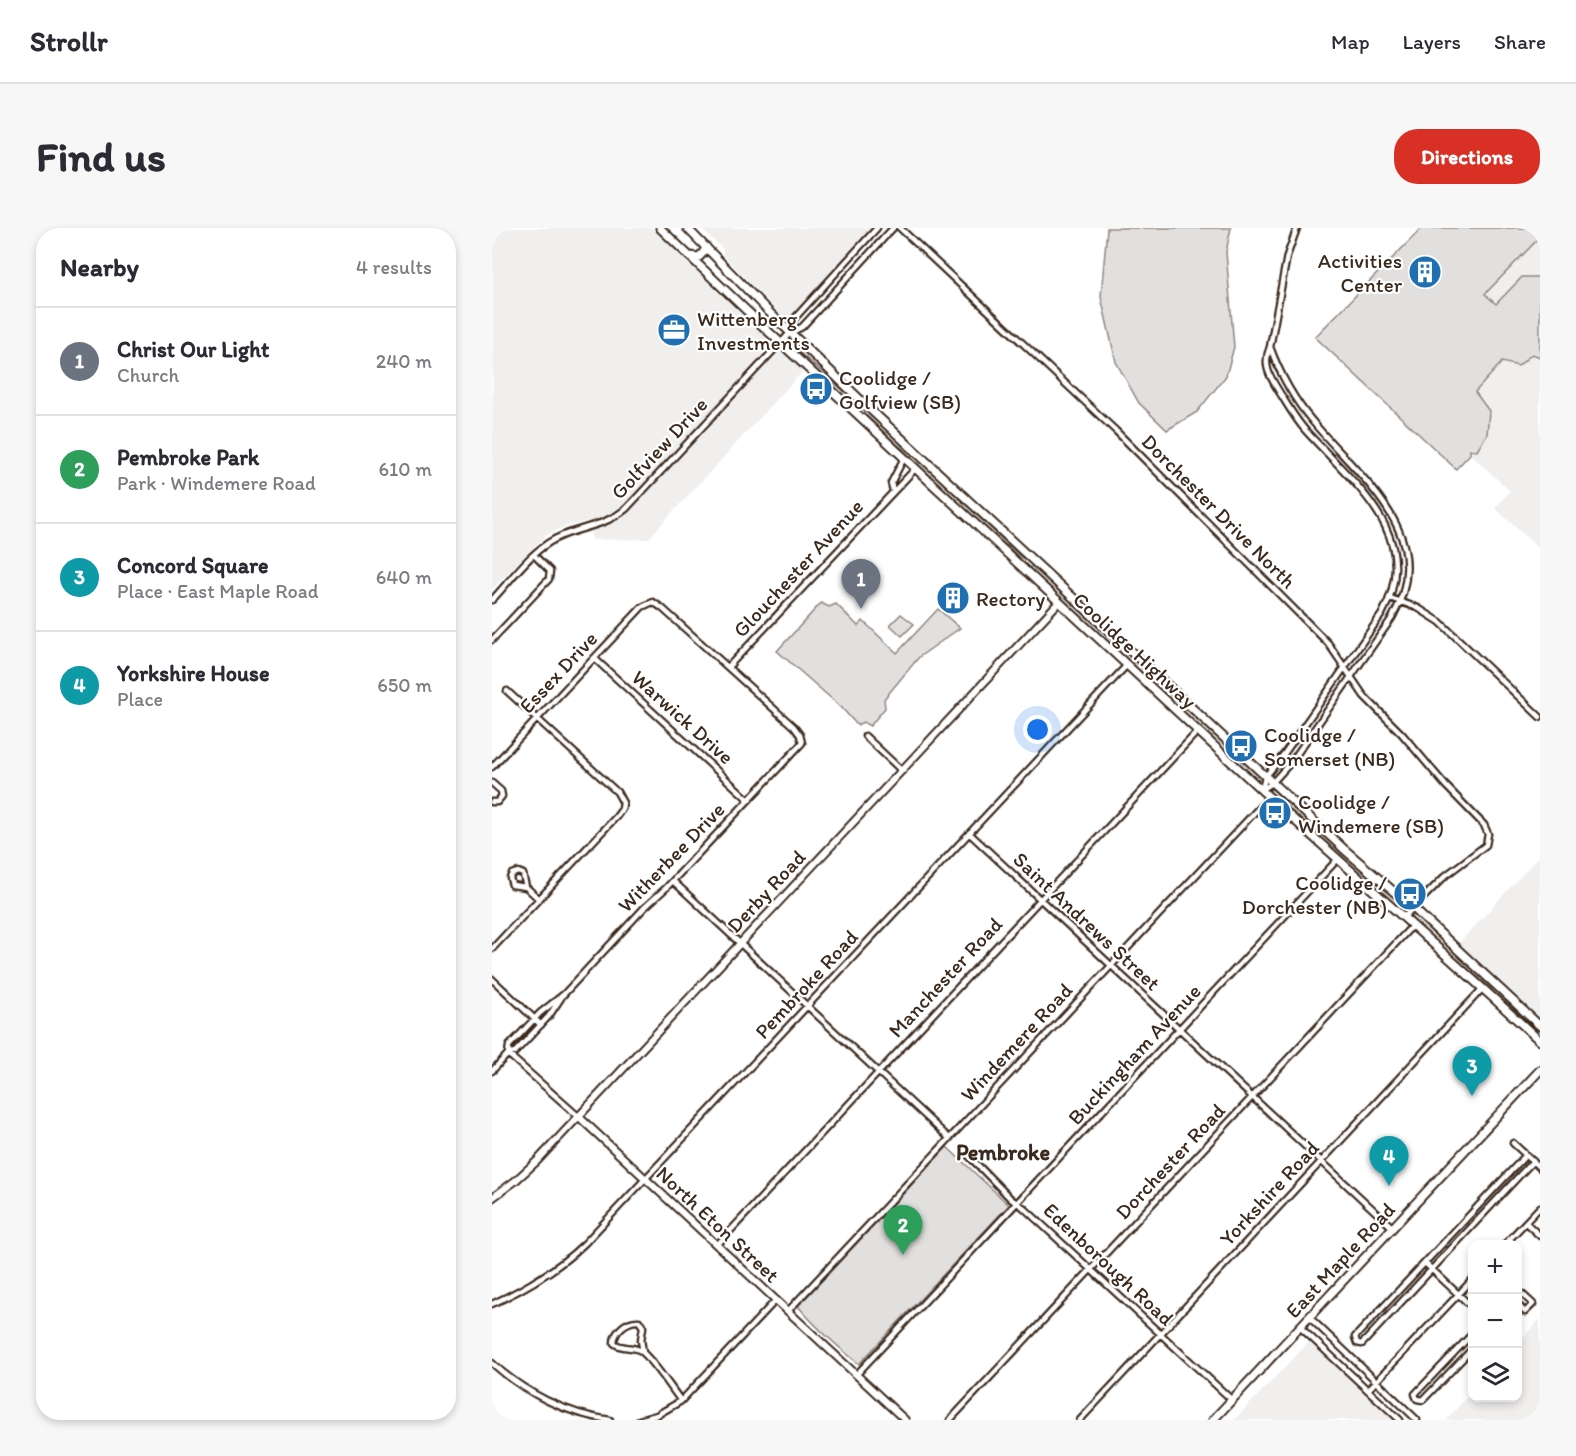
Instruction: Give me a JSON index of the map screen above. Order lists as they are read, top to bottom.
{
  "streets": {
    "main road": ["Coolidge Highway", "East Maple Road"],
    "street": [
      "Golfview Drive",
      "Dorchester Drive North",
      "Glouchester Avenue",
      "Essex Drive",
      "Warwick Drive",
      "Witherbee Drive",
      "Derby Road",
      "Saint Andrews Street",
      "Manchester Road",
      "Pembroke Road",
      "Windemere Road",
      "Buckingham Avenue",
      "Dorchester Road",
      "Yorkshire Road",
      "North Eton Street",
      "Edenborough Road"
    ]
  },
  "crossings": [
    ["Golfview Drive", "Coolidge Highway"],
    ["Dorchester Drive North", "Coolidge Highway"],
    ["Glouchester Avenue", "Coolidge Highway"],
    ["Glouchester Avenue", "Essex Drive"],
    ["Glouchester Avenue", "Witherbee Drive"],
    ["Coolidge Highway", "Derby Road"],
    ["Coolidge Highway", "Manchester Road"],
    ["Coolidge Highway", "Pembroke Road"],
    ["Coolidge Highway", "Windemere Road"],
    ["Coolidge Highway", "Buckingham Avenue"],
    ["Coolidge Highway", "Dorchester Road"],
    ["Coolidge Highway", "Yorkshire Road"],
    ["Essex Drive", "Warwick Drive"],
    ["Essex Drive", "Witherbee Drive"],
    ["Warwick Drive", "Witherbee Drive"],
    ["Witherbee Drive", "North Eton Street"],
    ["Derby Road", "North Eton Street"],
    ["Saint Andrews Street", "Manchester Road"],
    ["Saint Andrews Street", "Pembroke Road"],
    ["Saint Andrews Street", "Windemere Road"],
    ["Saint Andrews Street", "Buckingham Avenue"],
    ["Saint Andrews Street", "Dorchester Road"],
    ["Saint Andrews Street", "Yorkshire Road"],
    ["Saint Andrews Street", "East Maple Road"],
    ["Manchester Road", "North Eton Street"],
    ["Pembroke Road", "North Eton Street"],
    ["Windemere Road", "North Eton Street"],
    ["Buckingham Avenue", "North Eton Street"],
    ["Buckingham Avenue", "Edenborough Road"],
    ["Dorchester Road", "Edenborough Road"],
    ["Yorkshire Road", "Edenborough Road"],
    ["East Maple Road", "Edenborough Road"]
  ],
  "districts": ["Pembroke"],
  "places": {
    "building": ["Activities Center", "Rectory"],
    "office": ["Wittenberg Investments"],
    "bus stop": [
      "Coolidge / Golfview (SB)",
      "Coolidge / Somerset (NB)",
      "Coolidge / Windemere (SB)",
      "Coolidge / Dorchester (NB)"
    ]
  },
  "page": {
    "header": "Strollr",
    "nav": ["Map", "Layers", "Share"],
    "buttons": "Directions",
    "title": "Find us",
    "heading": ["Nearby", "4 results"],
    "list": [
      {
        "mark": "1",
        "name": "Christ Our Light",
        "note": "Church",
        "value": "240 m"
      },
      {
        "mark": "2",
        "name": "Pembroke Park",
        "note": "Park · Windemere Road",
        "value": "610 m"
      },
      {
        "mark": "3",
        "name": "Concord Square",
        "note": "Place · East Maple Road",
        "value": "640 m"
      },
      {
        "mark": "4",
        "name": "Yorkshire House",
        "note": "Place",
        "value": "650 m"
      }
    ],
    "pins": [
      "1",
      "3",
      "4",
      "2"
    ],
    "map_buttons": ["+", "−"]
  }
}
